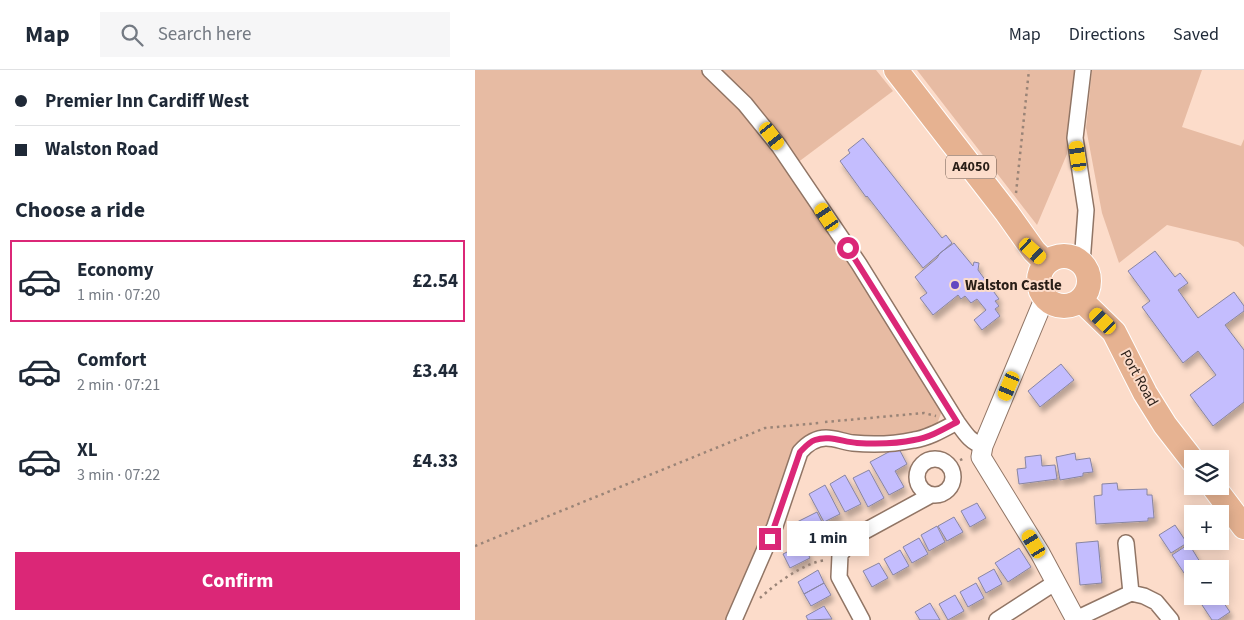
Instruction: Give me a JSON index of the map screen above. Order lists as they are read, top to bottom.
{
  "streets": {
    "main road": ["A4050", "Port Road"]
  },
  "places": ["Walston Castle"],
  "page": {
    "header": "Map",
    "search": "Search here",
    "nav": ["Map", "Directions", "Saved"],
    "banner": ["Premier Inn Cardiff West", "Walston Road"],
    "heading": "Choose a ride",
    "list": [
      {
        "name": "Economy",
        "note": "1 min · 07:20",
        "value": "£2.54"
      },
      {
        "name": "Comfort",
        "note": "2 min · 07:21",
        "value": "£3.44"
      },
      {
        "name": "XL",
        "note": "3 min · 07:22",
        "value": "£4.33"
      }
    ],
    "map_buttons": ["+", "−"],
    "bubble": "1 min",
    "buttons": "Confirm"
  }
}
